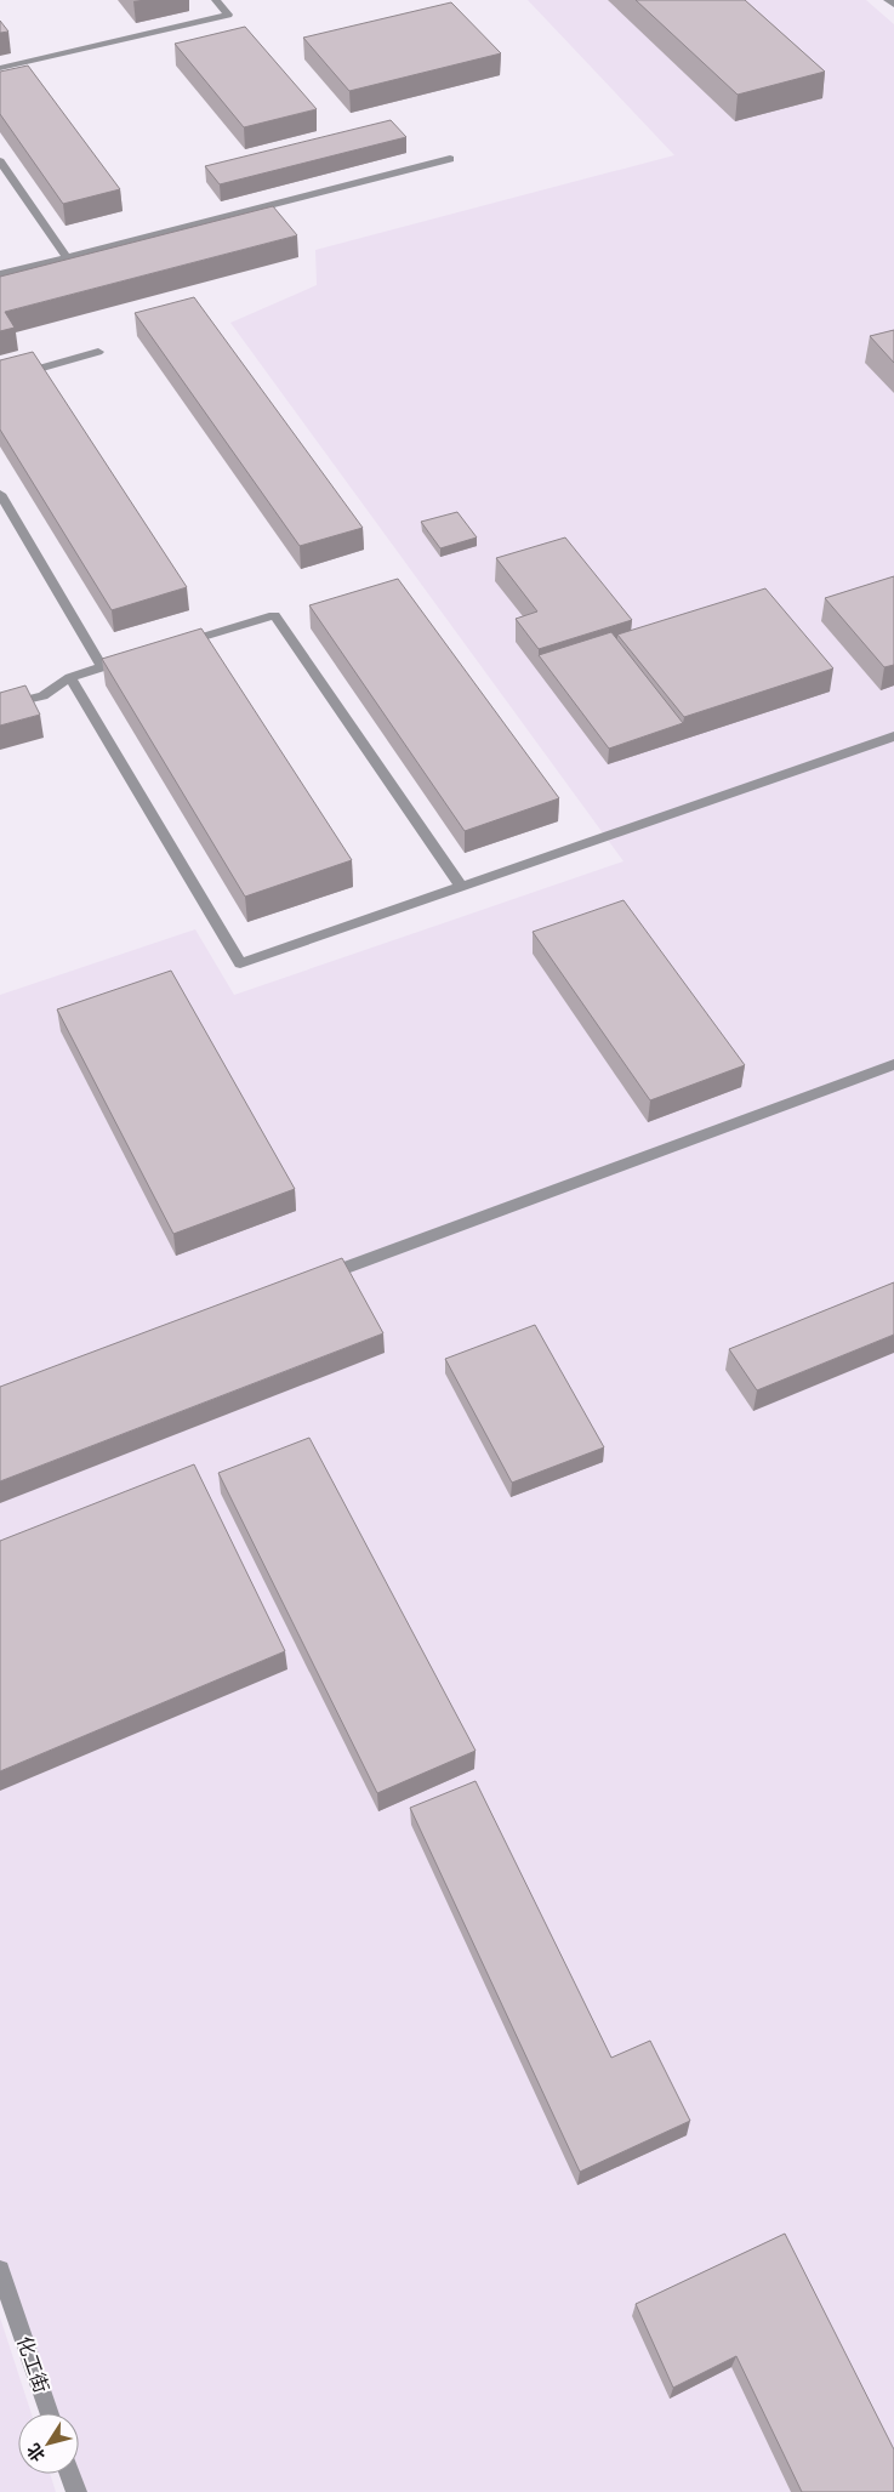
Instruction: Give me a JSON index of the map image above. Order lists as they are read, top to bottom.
{
  "streets": {
    "street": ["化工街"]
  },
  "north": "bottom left"
}
